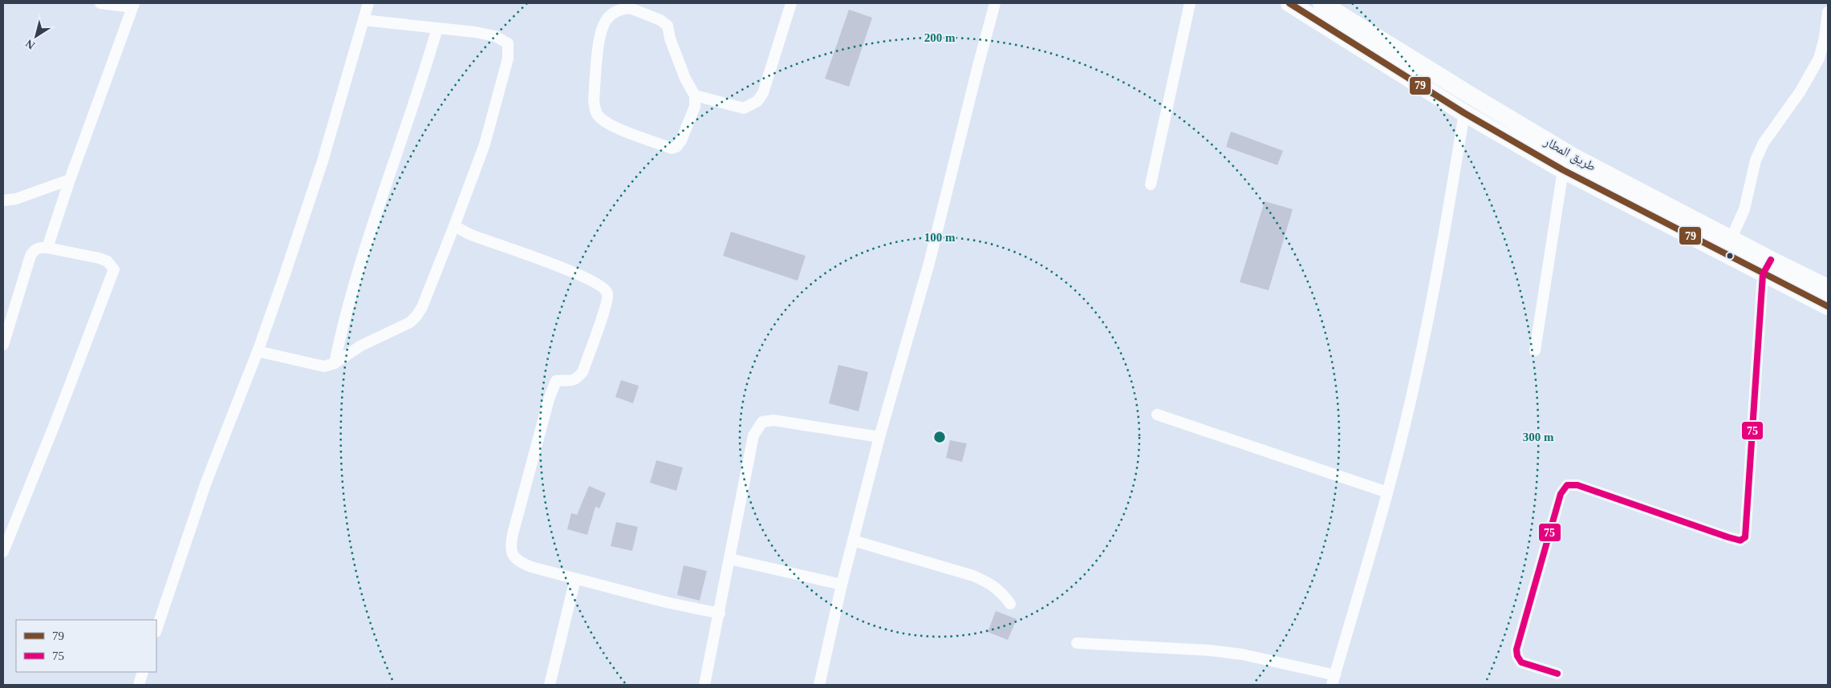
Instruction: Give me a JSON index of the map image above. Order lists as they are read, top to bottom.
{
  "streets": {
    "main road": ["طريق المطار"]
  },
  "lines": ["transit line 79", "transit line 75"],
  "legend": ["79", "75"],
  "north": "bottom left",
  "rings": ["200 m", "100 m", "300 m"]
}
